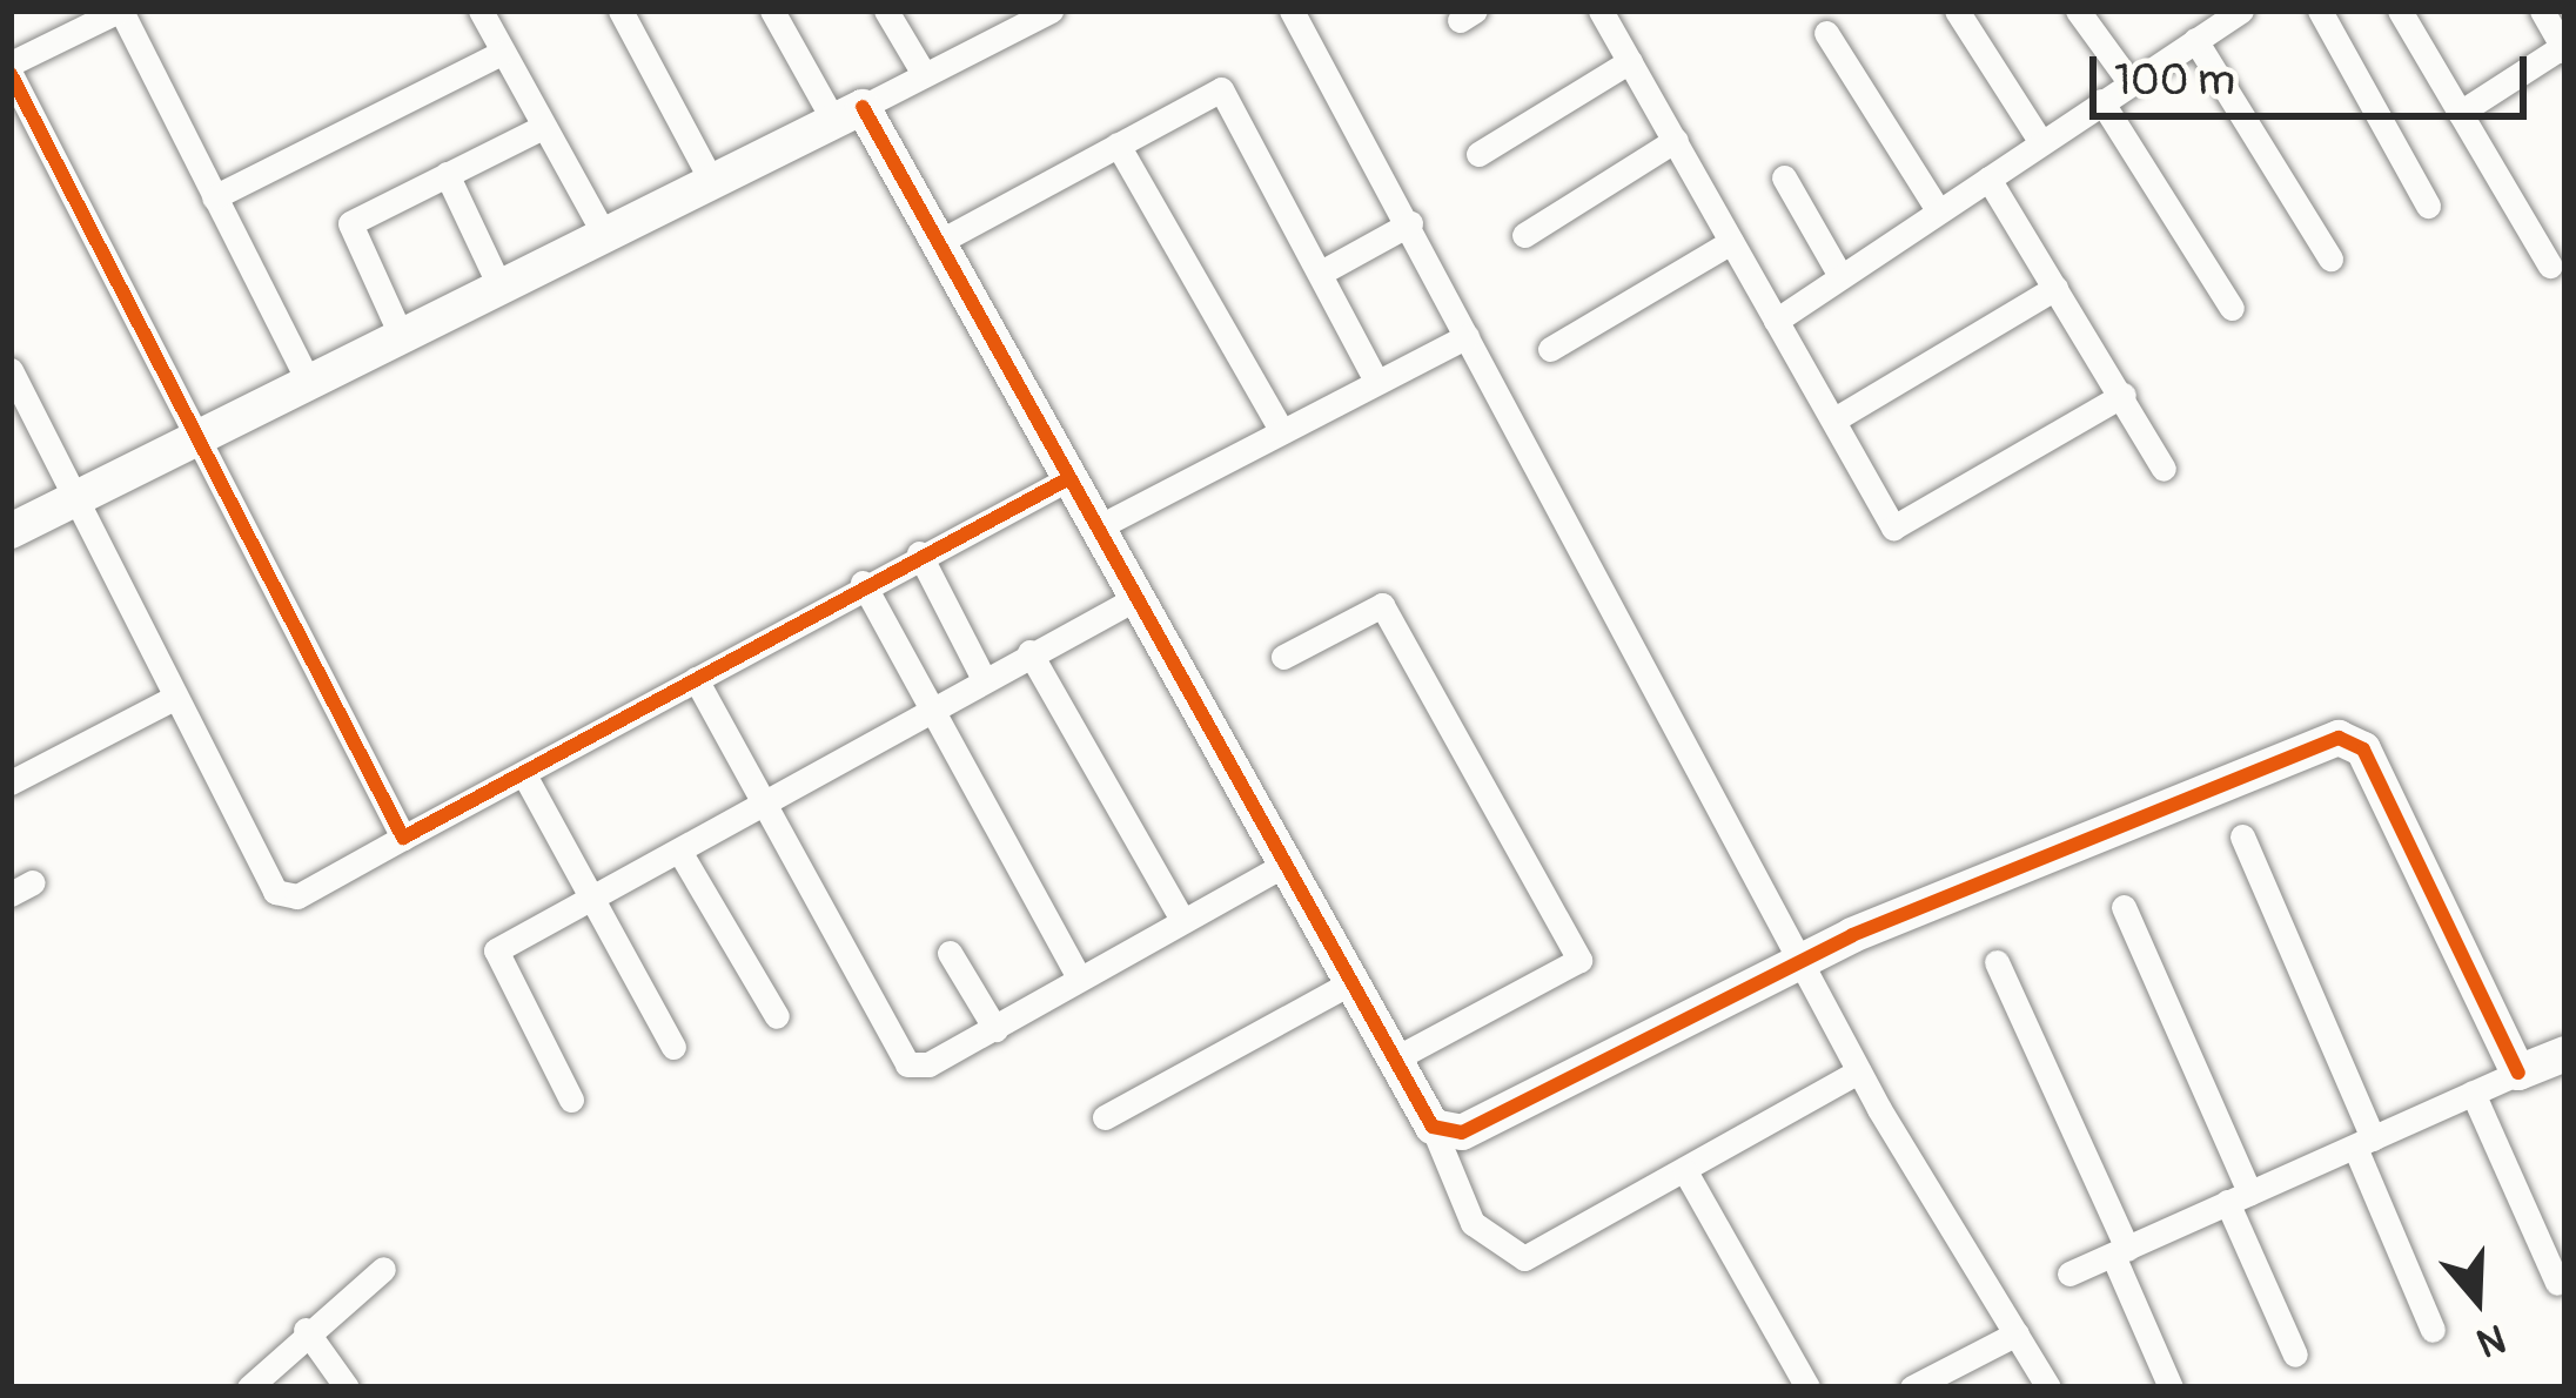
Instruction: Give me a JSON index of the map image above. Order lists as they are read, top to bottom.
{
  "scale_bar": "100 m",
  "north": "bottom"
}
